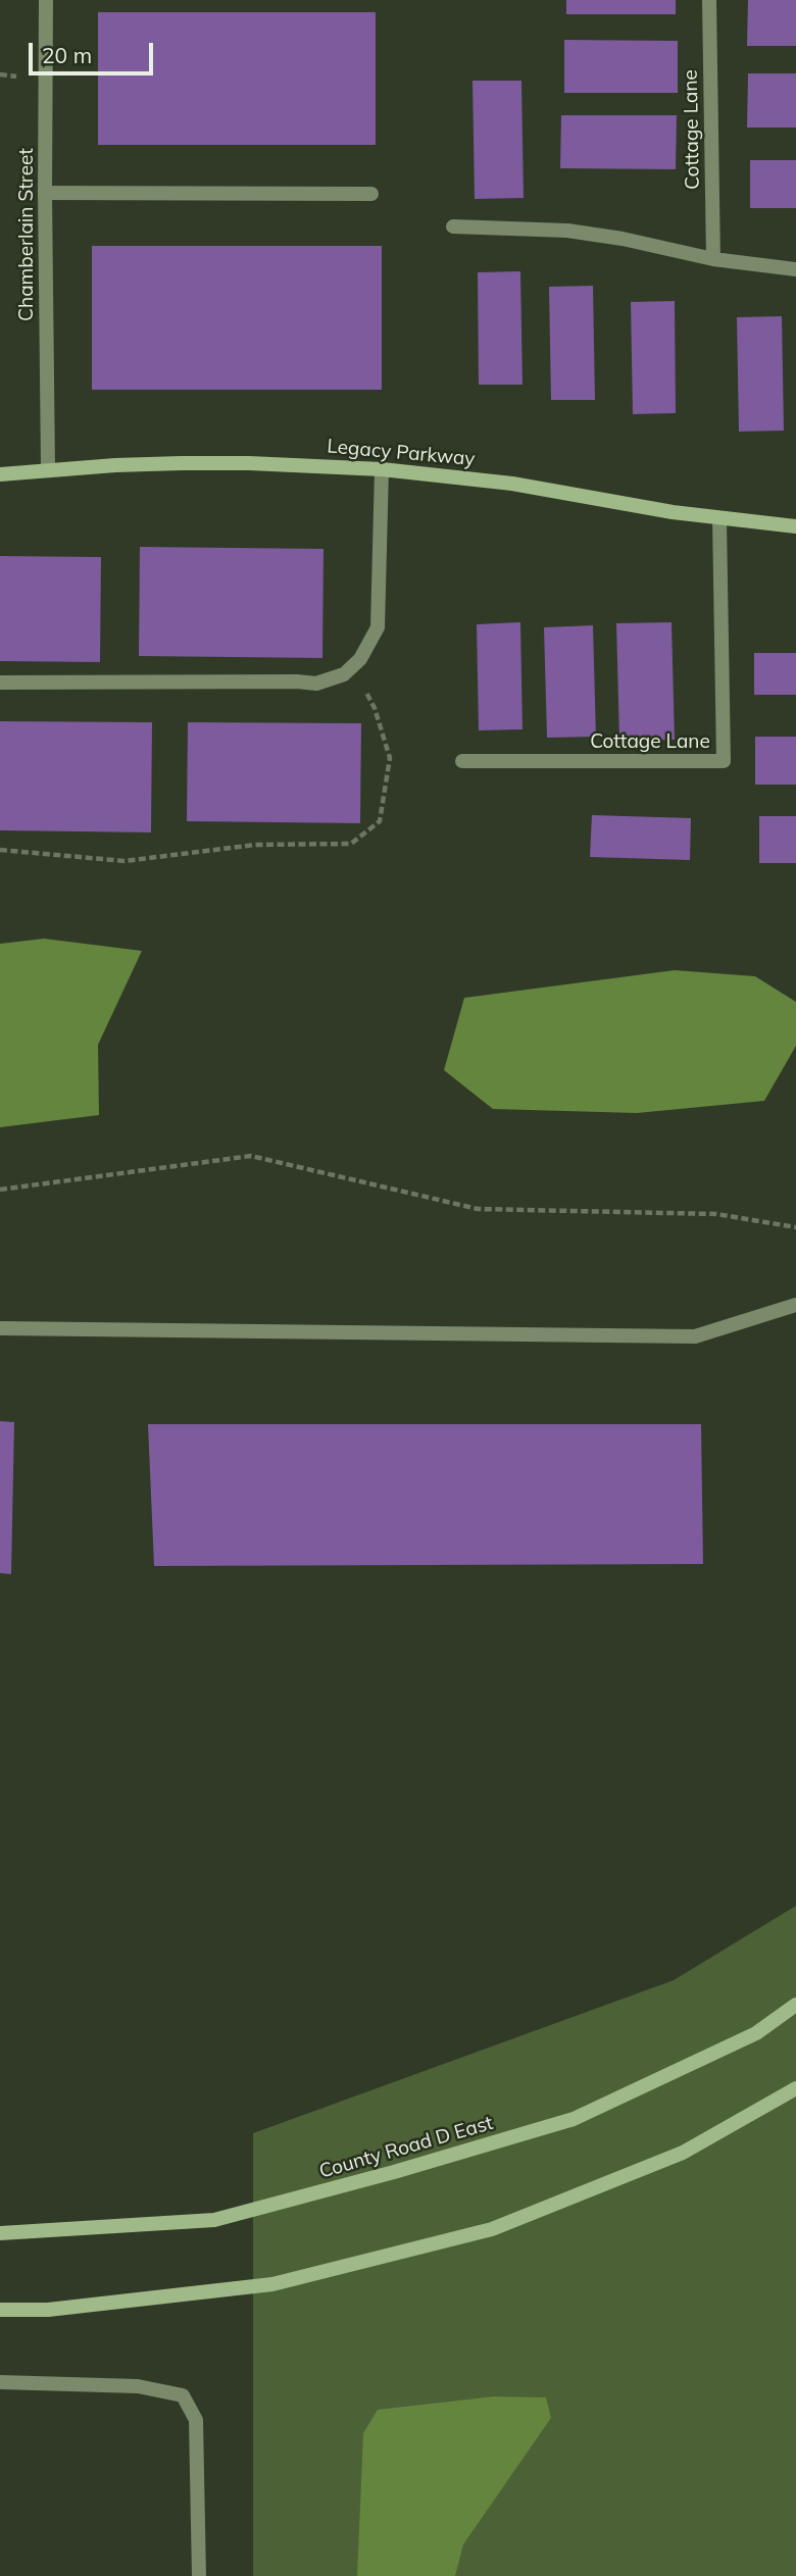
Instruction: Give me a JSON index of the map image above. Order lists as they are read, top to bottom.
{
  "streets": {
    "street": [
      "Cottage Lane",
      "Chamberlain Street",
      "Legacy Parkway",
      "County Road D East"
    ]
  },
  "crossings": [
    ["Cottage Lane", "Legacy Parkway"],
    ["Chamberlain Street", "Legacy Parkway"]
  ],
  "scale_bar": "20 m"
}
